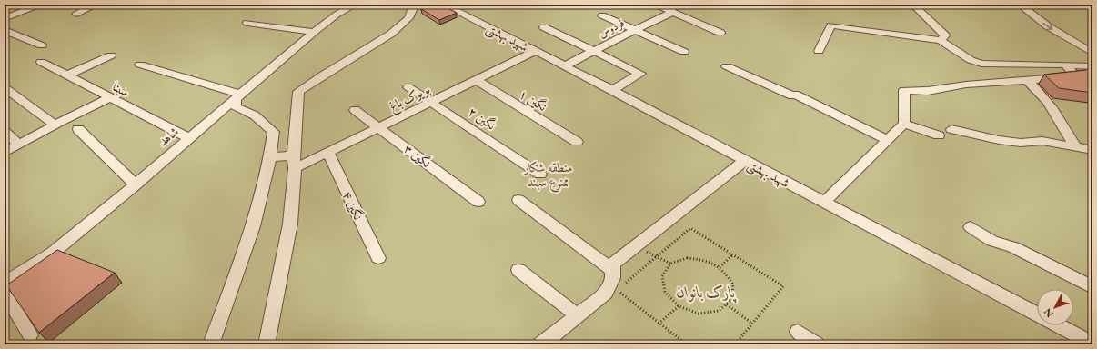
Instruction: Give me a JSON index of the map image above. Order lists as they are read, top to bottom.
{
  "streets": {
    "street": [
      "فردوس",
      "شهید بهشتی",
      "سینا",
      "بویوک باغ",
      "نگین ۱",
      "نگین ۲",
      "شاهد",
      "نگین ۳",
      "نگین ۴"
    ]
  },
  "crossings": [
    ["فردوس", "شهید بهشتی"],
    ["شهید بهشتی", "بویوک باغ"],
    ["سینا", "شاهد"],
    ["بویوک باغ", "نگین ۱"],
    ["بویوک باغ", "نگین ۲"],
    ["بویوک باغ", "نگین ۳"],
    ["بویوک باغ", "نگین ۴"]
  ],
  "parks": ["منطقه شکار ممنوع سهند", "پارک بانوان"],
  "north": "bottom left"
}
